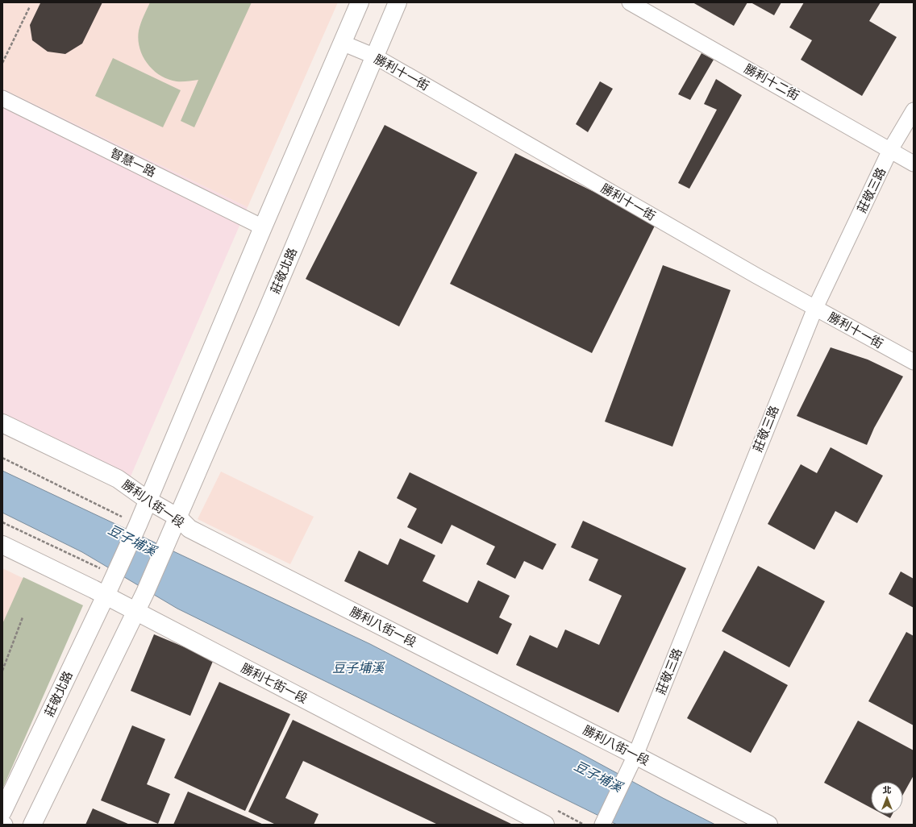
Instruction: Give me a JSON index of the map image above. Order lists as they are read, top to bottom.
{
  "streets": {
    "street": [
      "勝利十一街",
      "勝利十二街",
      "智慧一路",
      "莊敬三路",
      "莊敬北路",
      "勝利八街一段",
      "勝利七街一段"
    ]
  },
  "crossings": [
    ["勝利十一街", "莊敬三路"],
    ["勝利十一街", "莊敬北路"],
    ["勝利十二街", "莊敬三路"],
    ["莊敬三路", "勝利八街一段"],
    ["莊敬北路", "勝利八街一段"],
    ["莊敬北路", "勝利七街一段"]
  ],
  "water": ["豆子埔溪"],
  "north": "top"
}
